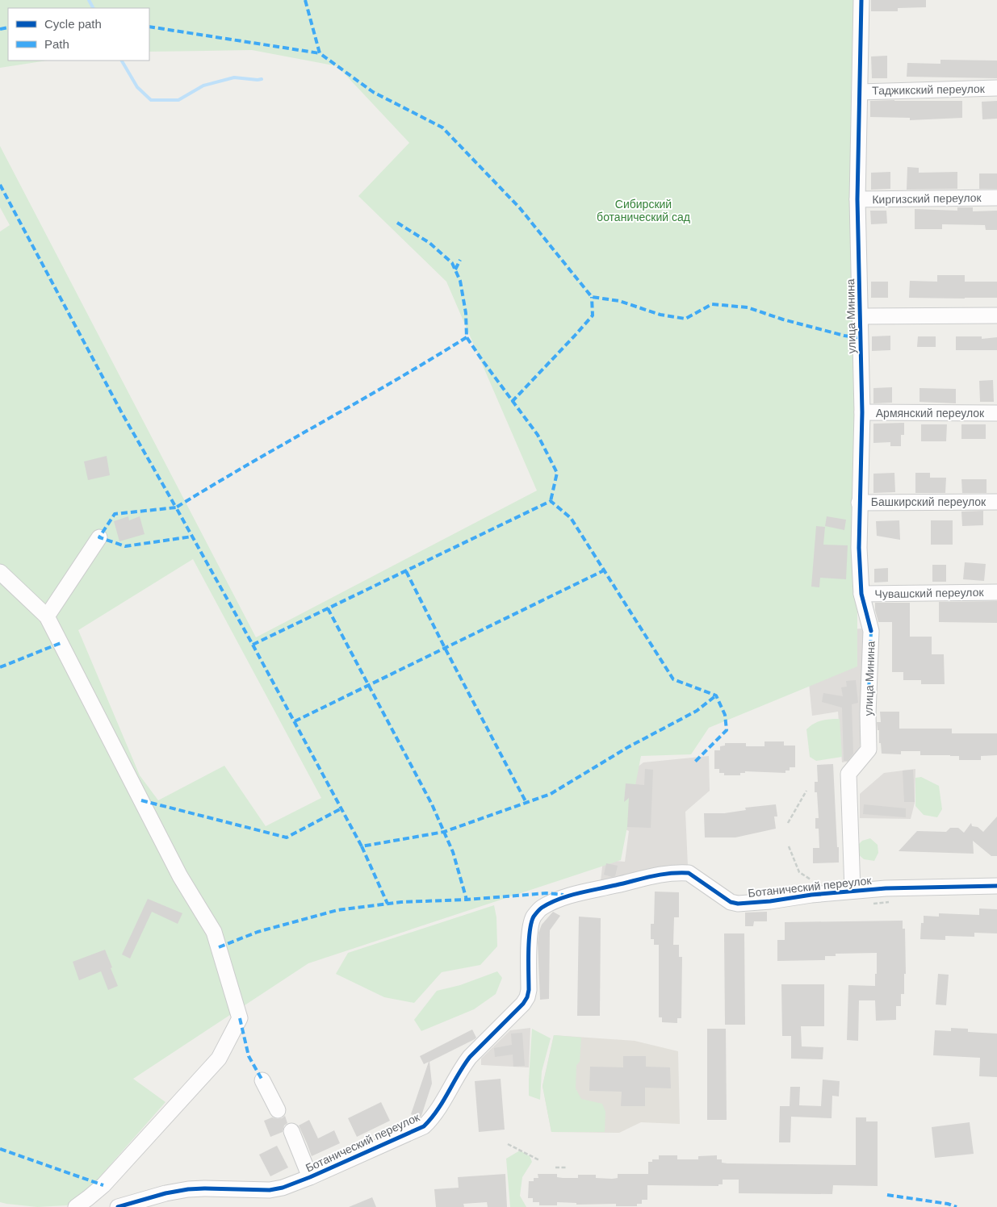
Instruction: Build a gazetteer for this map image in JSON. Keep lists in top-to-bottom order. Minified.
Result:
{"streets":{"street":["Таджикский переулок","Киргизский переулок","улица Минина","Армянский переулок","Башкирский переулок","Чувашский переулок","Ботанический переулок"]},"crossings":[["Таджикский переулок","улица Минина"],["Киргизский переулок","улица Минина"],["улица Минина","Армянский переулок"],["улица Минина","Башкирский переулок"],["улица Минина","Чувашский переулок"],["улица Минина","Ботанический переулок"]],"parks":["Сибирский ботанический сад"],"legend":["Cycle path","Path"]}
